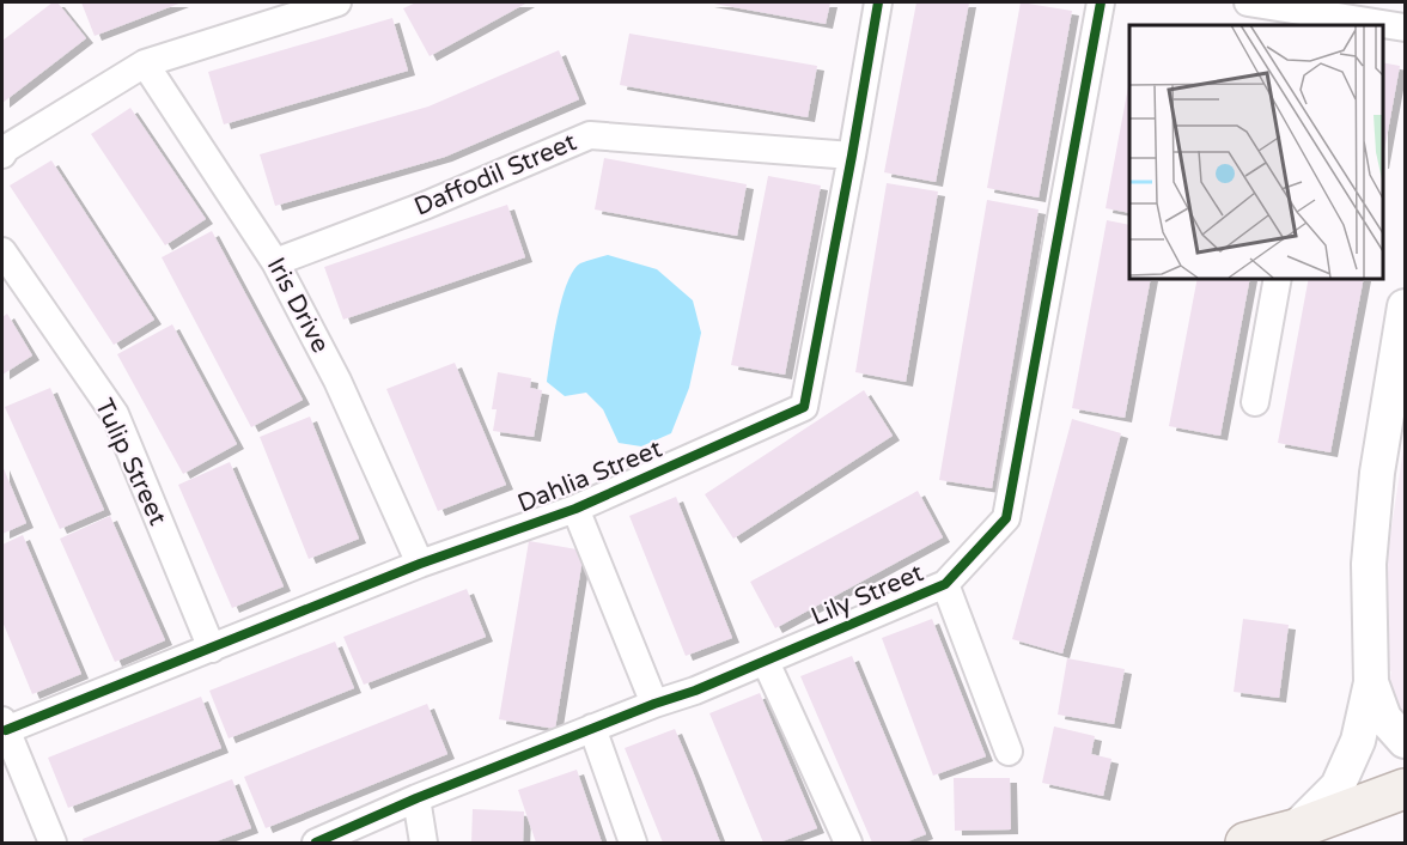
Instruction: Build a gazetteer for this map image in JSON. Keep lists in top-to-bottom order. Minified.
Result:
{"streets":{"street":["Daffodil Street","Iris Drive","Tulip Street","Dahlia Street","Lily Street"]},"crossings":[["Daffodil Street","Iris Drive"],["Daffodil Street","Dahlia Street"],["Iris Drive","Dahlia Street"],["Tulip Street","Dahlia Street"]]}
